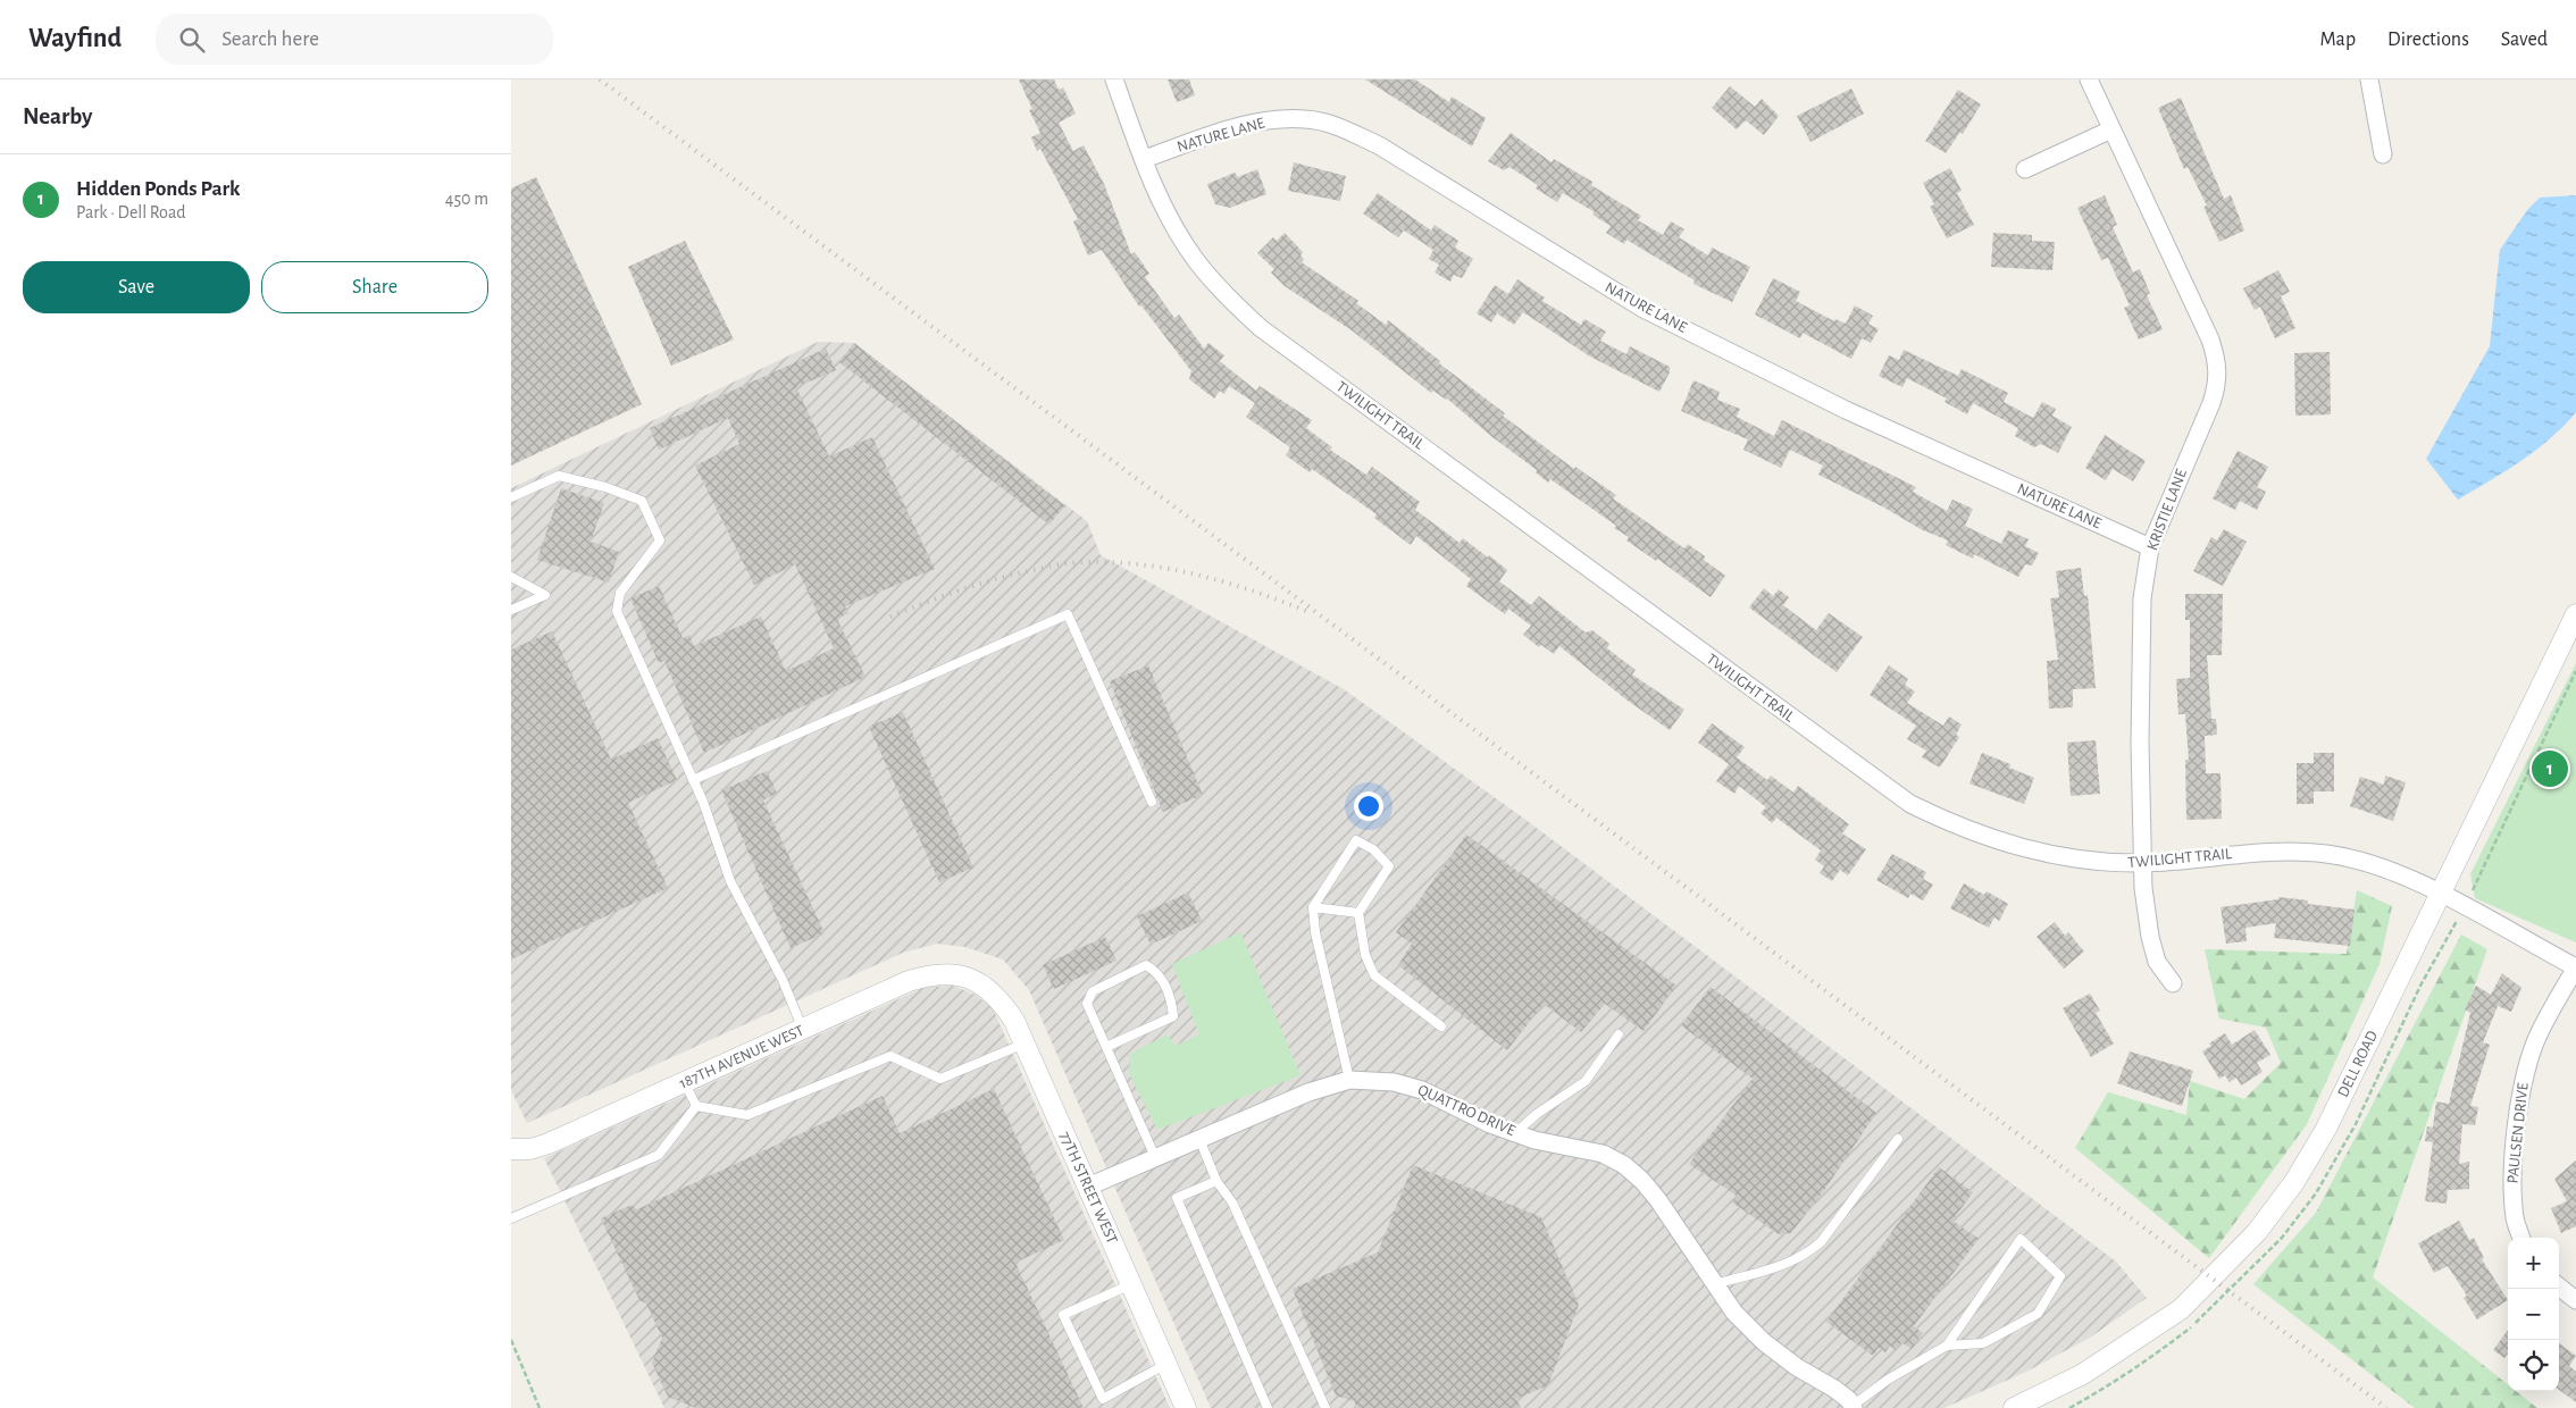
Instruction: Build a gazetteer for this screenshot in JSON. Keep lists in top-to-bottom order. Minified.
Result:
{"streets":{"street":["NATURE LANE","TWILIGHT TRAIL","KRISTIE LANE","187TH AVENUE WEST","DELL ROAD","QUATTRO DRIVE","PAULSEN DRIVE","77TH STREET WEST"]},"crossings":[["NATURE LANE","TWILIGHT TRAIL"],["NATURE LANE","KRISTIE LANE"],["TWILIGHT TRAIL","KRISTIE LANE"],["TWILIGHT TRAIL","DELL ROAD"],["TWILIGHT TRAIL","PAULSEN DRIVE"],["187TH AVENUE WEST","77TH STREET WEST"],["QUATTRO DRIVE","77TH STREET WEST"]],"page":{"header":"Wayfind","search":"Search here","nav":["Map","Directions","Saved"],"heading":"Nearby","list":[{"mark":"1","name":"Hidden Ponds Park","note":"Park · Dell Road","value":"450 m"}],"buttons":["Save","Share"],"pins":"1","map_buttons":["+","−"]}}
